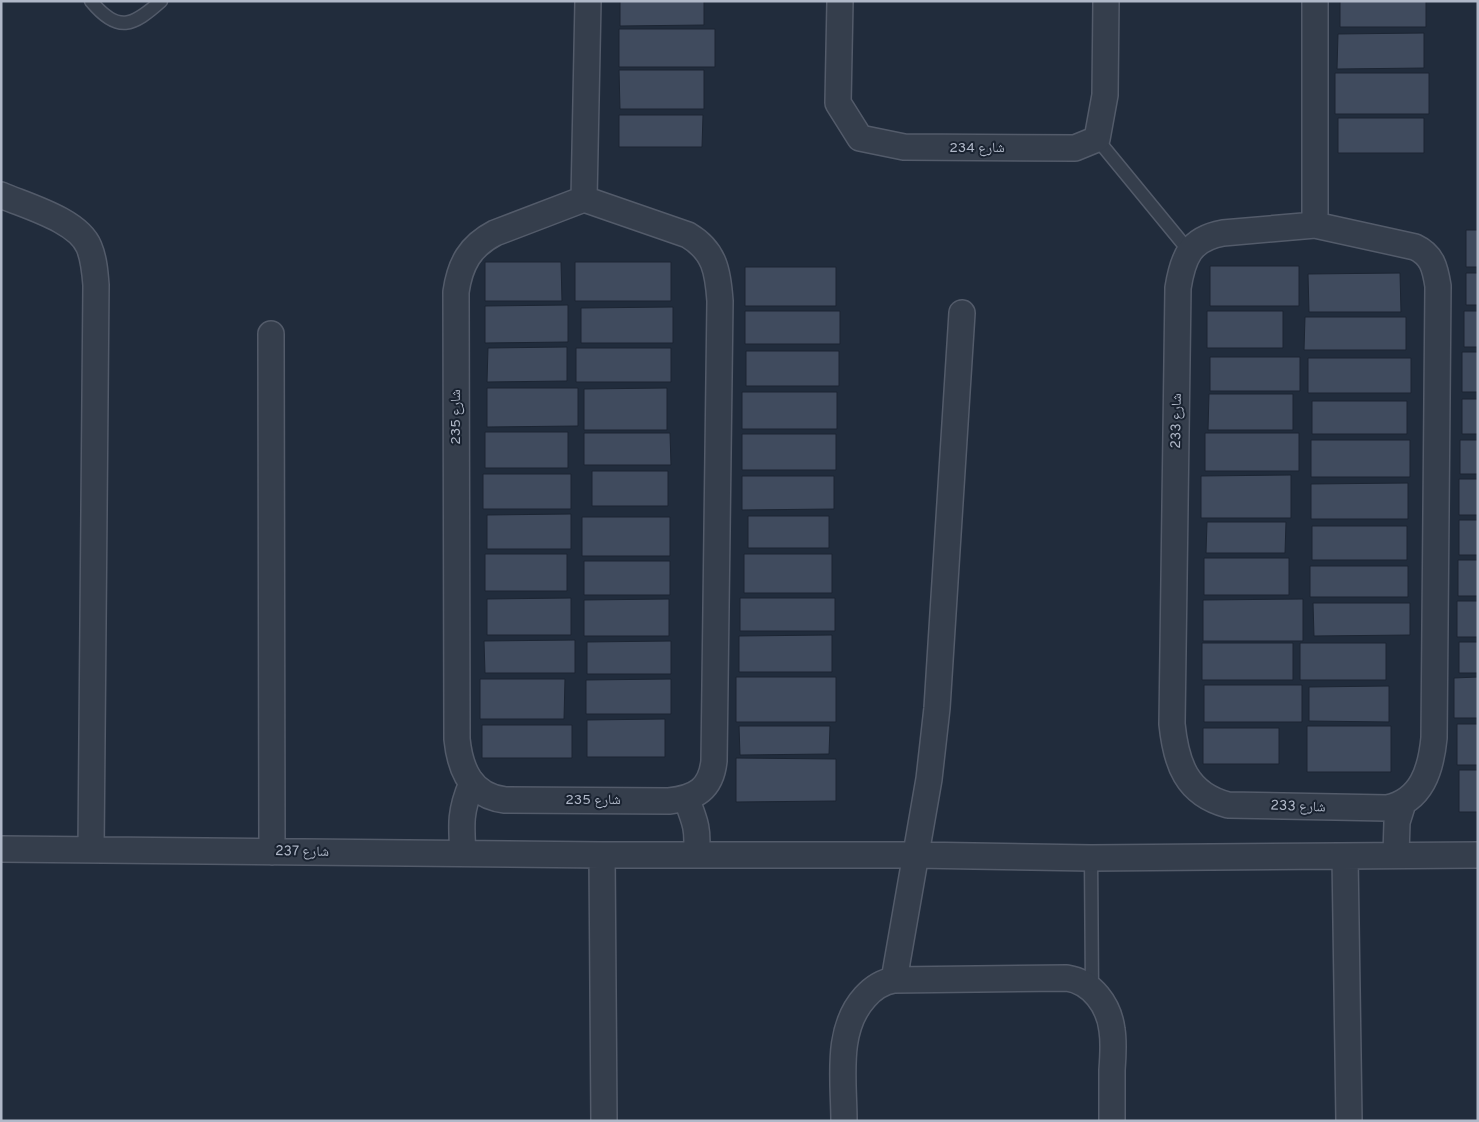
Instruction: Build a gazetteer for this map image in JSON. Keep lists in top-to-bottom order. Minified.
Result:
{"streets":{"street":["شارع 234","شارع 235","شارع 233","شارع 237"]}}
